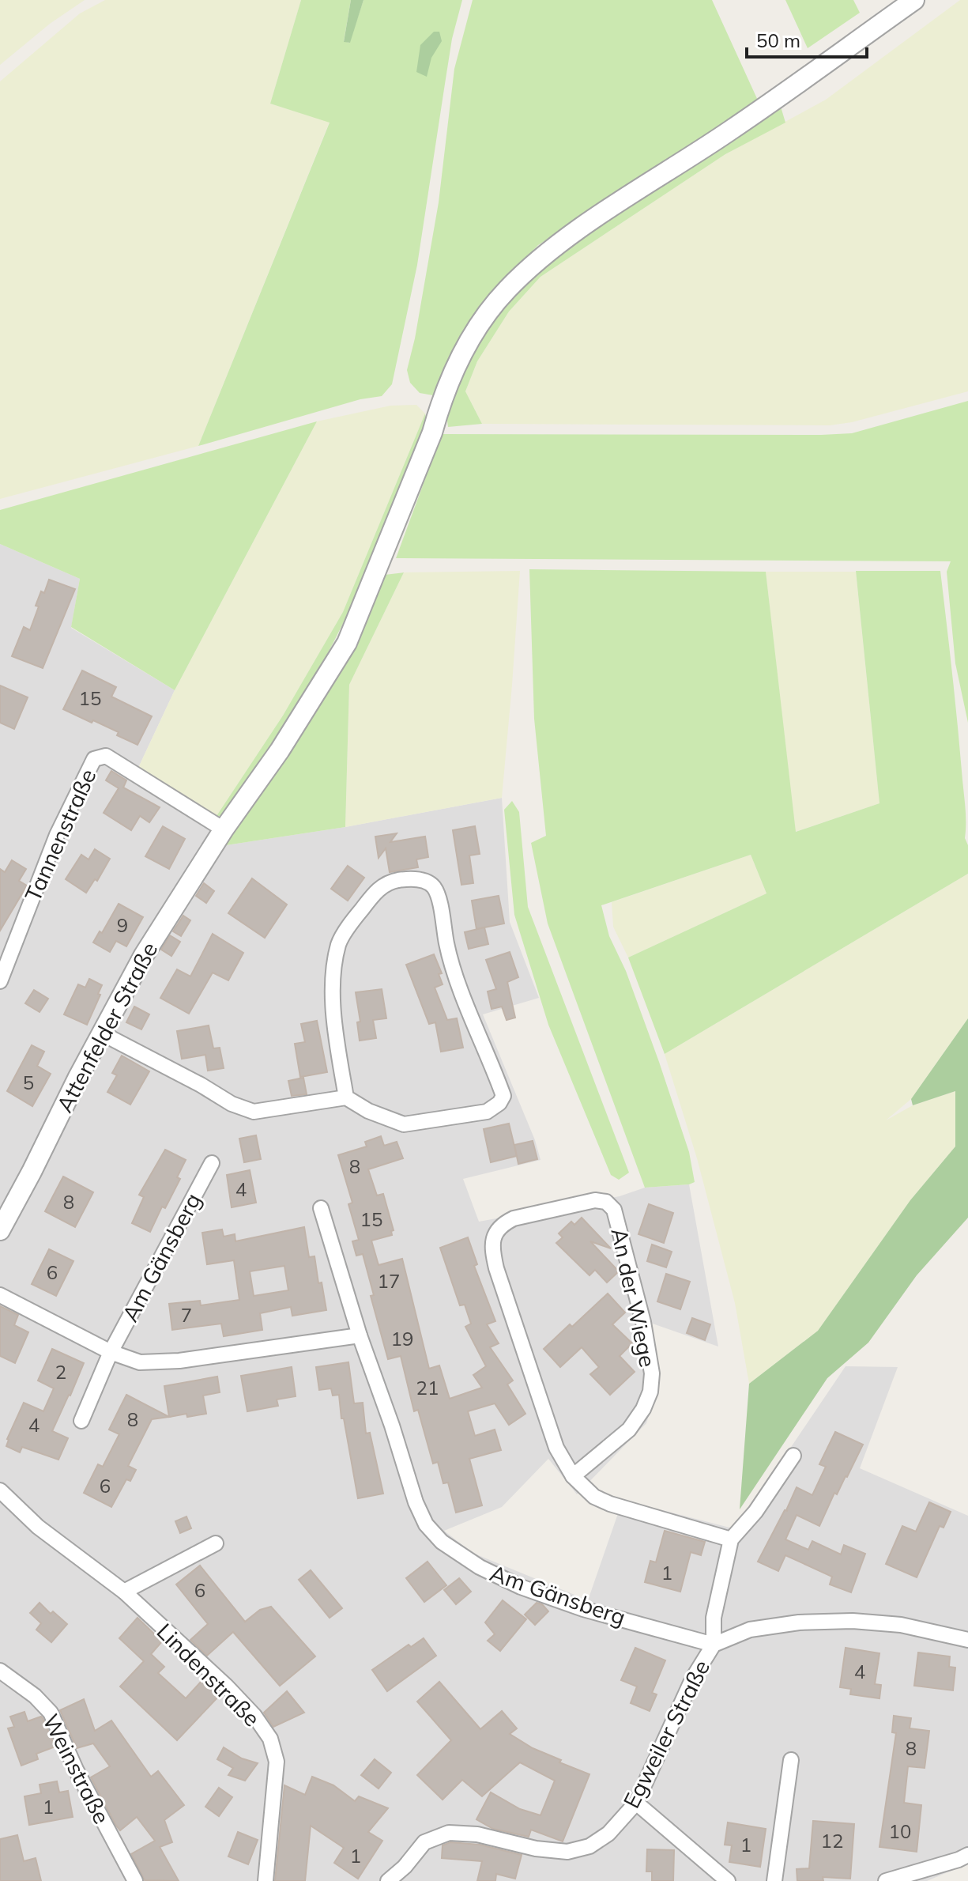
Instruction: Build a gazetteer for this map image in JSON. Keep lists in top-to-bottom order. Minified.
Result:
{"streets":{"street":["Tannenstraße","Attenfelder Straße","Am Gänsberg","An der Wiege","Lindenstraße","Egweiler Straße","Weinstraße"]},"crossings":[["Tannenstraße","Attenfelder Straße"],["Am Gänsberg","Egweiler Straße"]],"house_numbers":["15","9","5","8","4","8","15","6","17","7","19","2","21","8","4","6","1","6","4","8","1","10","12","1","1"],"scale_bar":"50 m"}
